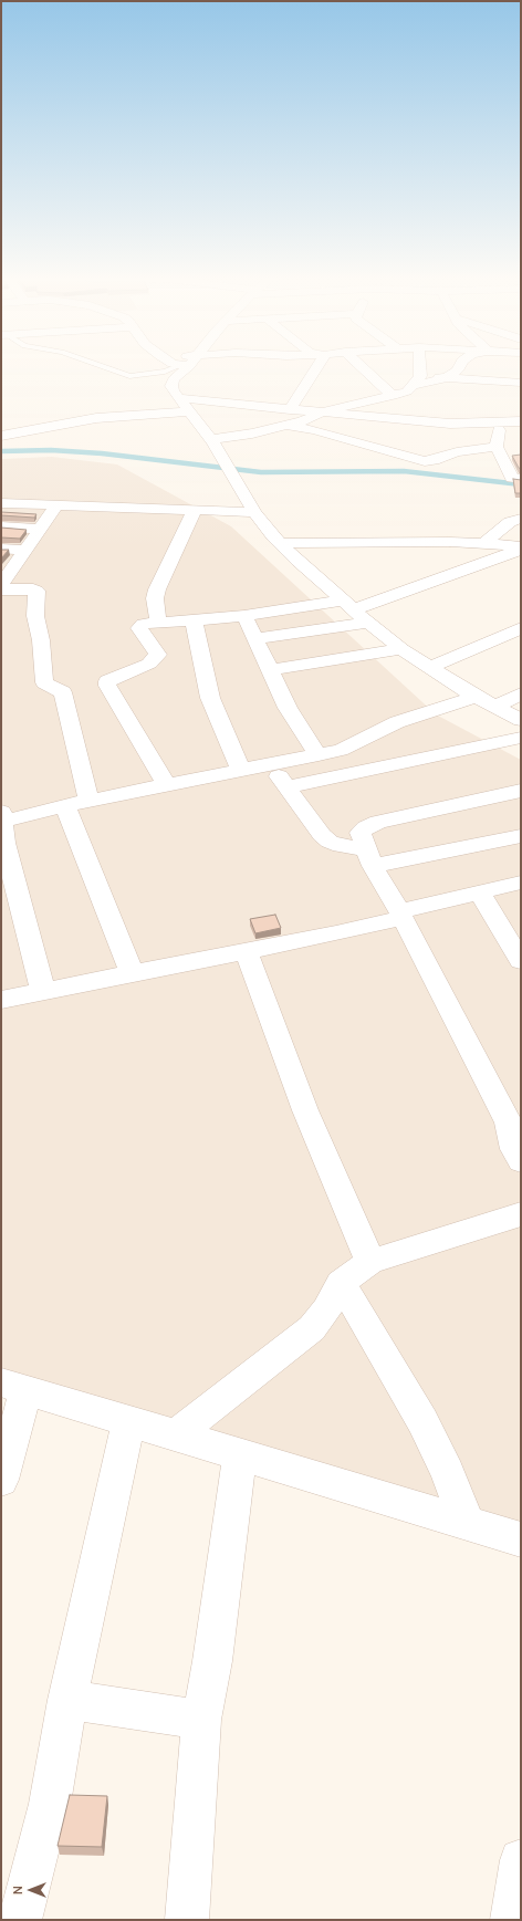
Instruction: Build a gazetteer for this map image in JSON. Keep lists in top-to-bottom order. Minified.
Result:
{"north":"left"}
